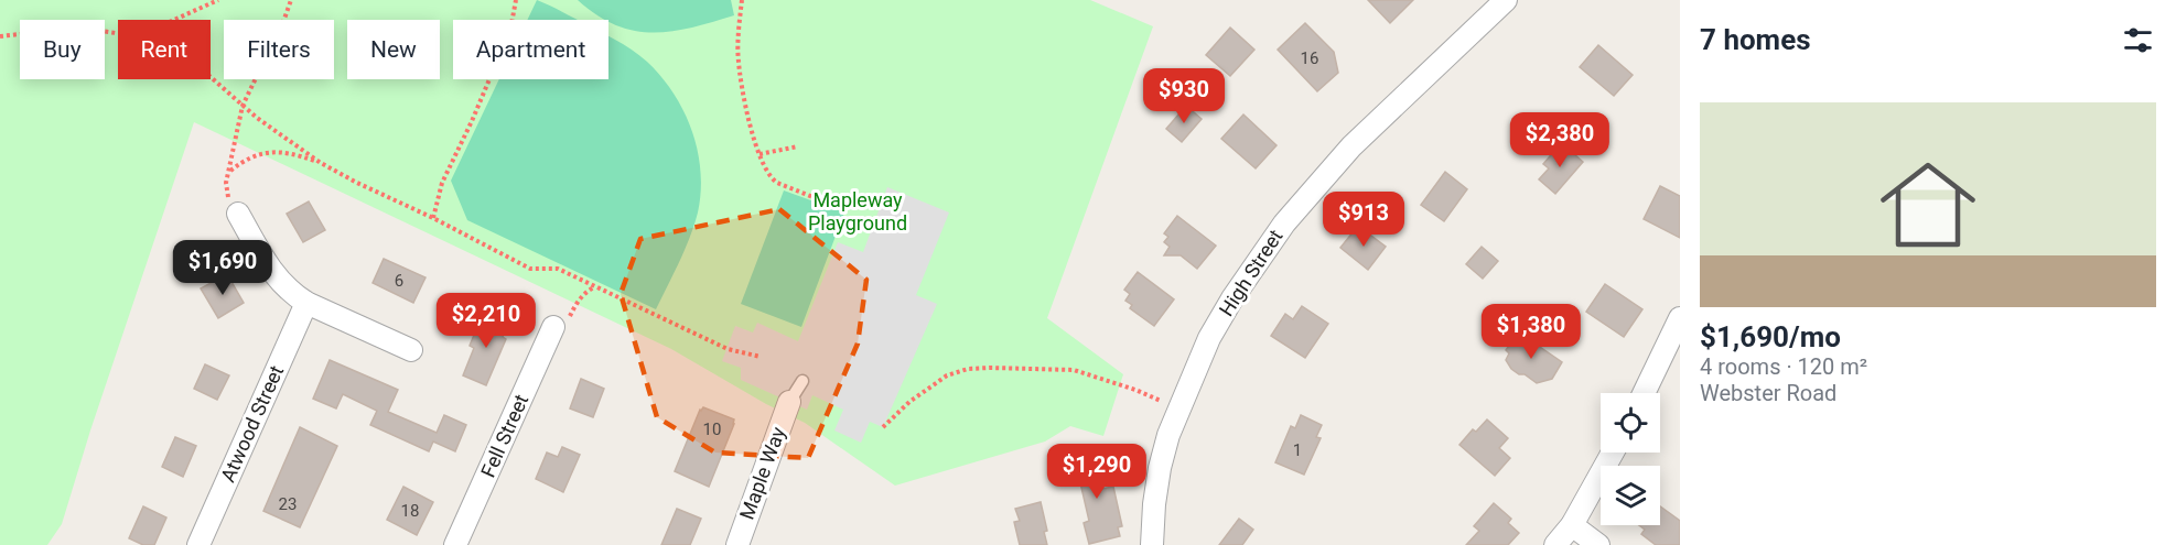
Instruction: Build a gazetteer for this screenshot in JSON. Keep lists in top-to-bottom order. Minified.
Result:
{"streets":{"street":["High Street","Atwood Street","Fell Street","Maple Way"]},"parks":["Mapleway Playground"],"house_numbers":["16","6","10","1","23","18"],"page":{"heading":"7 homes","chip":["Buy","Rent","Filters","New","Apartment"],"price":["$930","$2,380","$913","$1,690","$2,210","$1,380","$1,290"],"list":[{"name":"$1,690/mo","note":"4 rooms · 120 m² · Webster Road"}]}}
